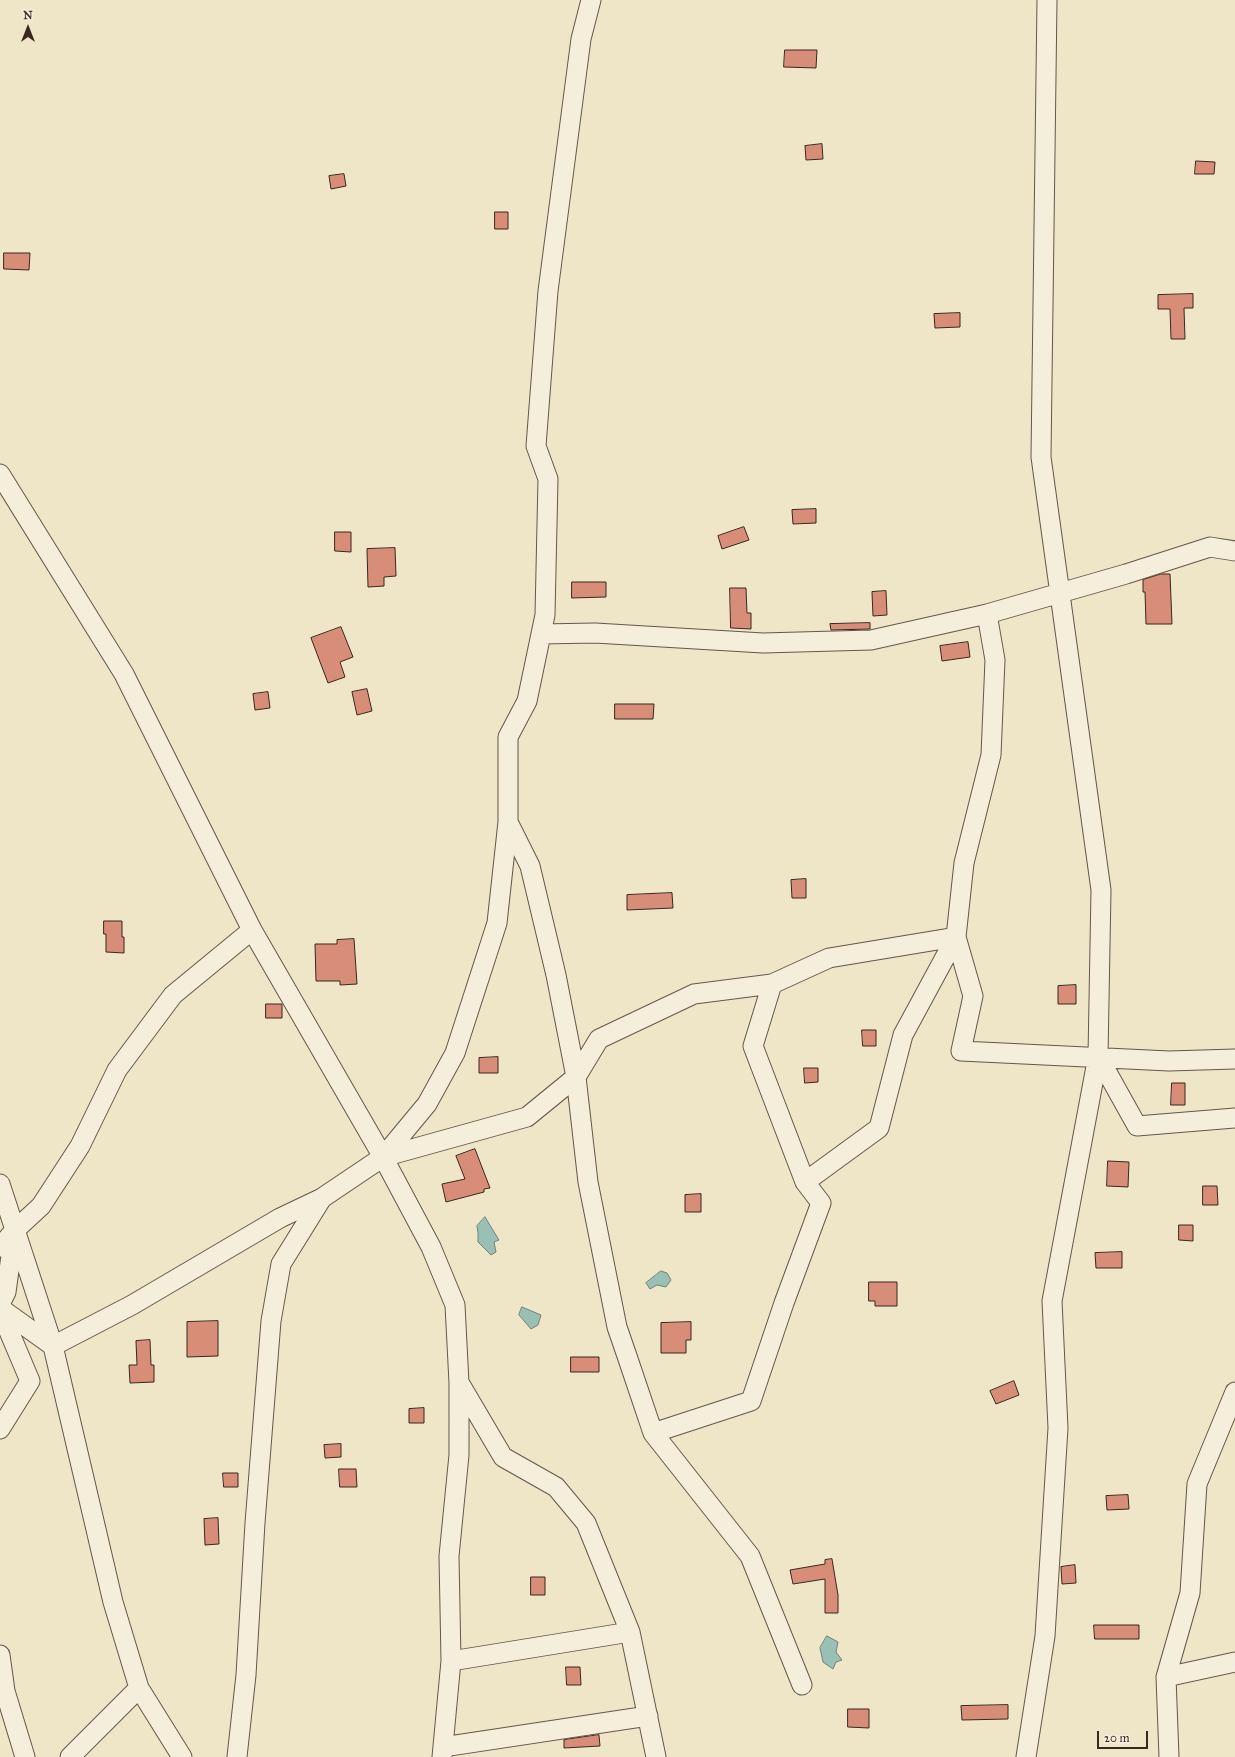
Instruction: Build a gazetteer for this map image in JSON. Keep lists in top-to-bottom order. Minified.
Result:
{"scale_bar":"20 m","north":"top"}
